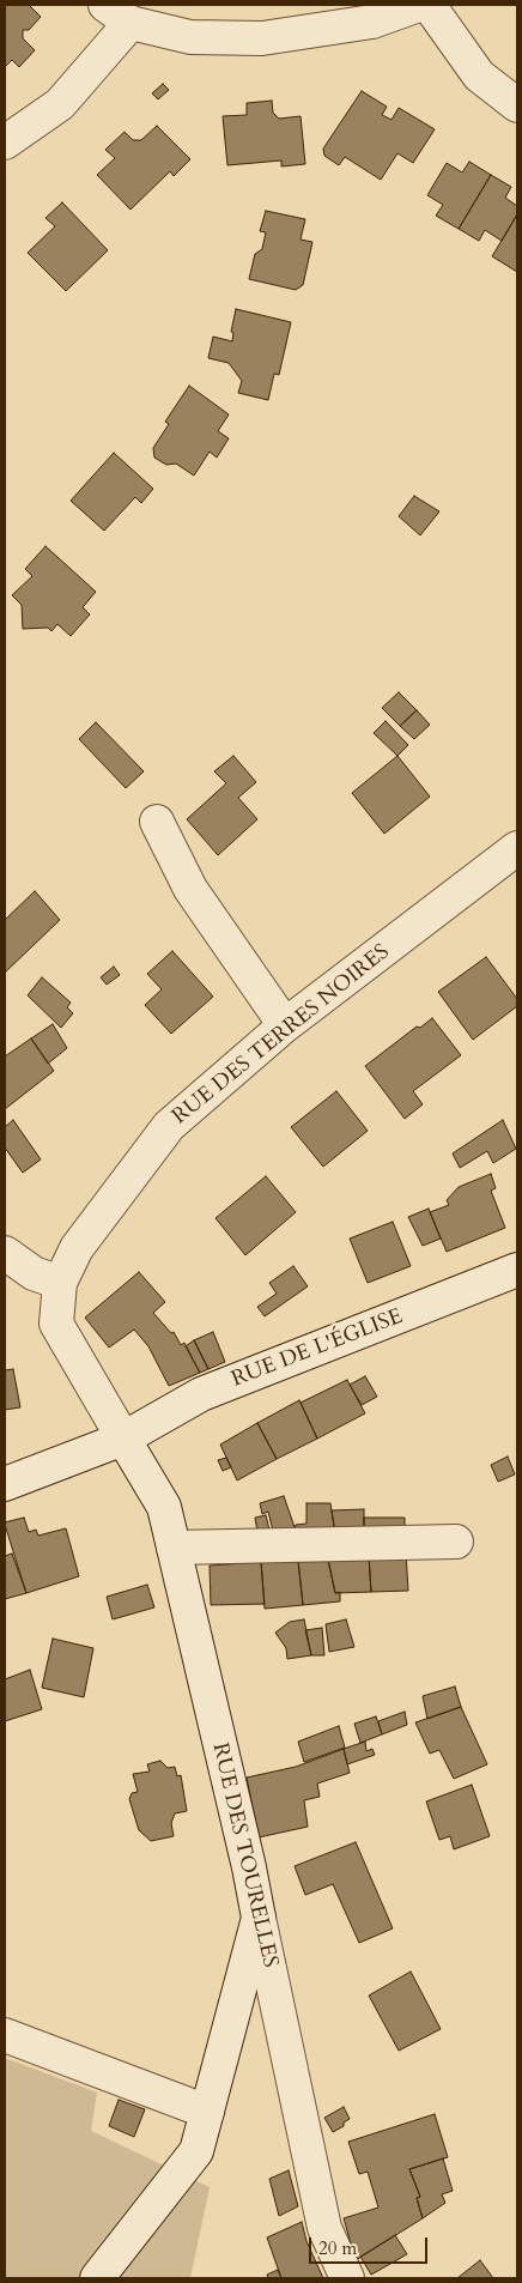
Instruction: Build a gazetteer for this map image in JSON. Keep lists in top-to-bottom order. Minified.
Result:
{"streets":{"street":["RUE DES TERRES NOIRES","RUE DE L'ÉGLISE","RUE DES TOURELLES"]},"crossings":[["RUE DES TERRES NOIRES","RUE DES TOURELLES"],["RUE DE L'ÉGLISE","RUE DES TOURELLES"]],"scale_bar":"20 m"}
